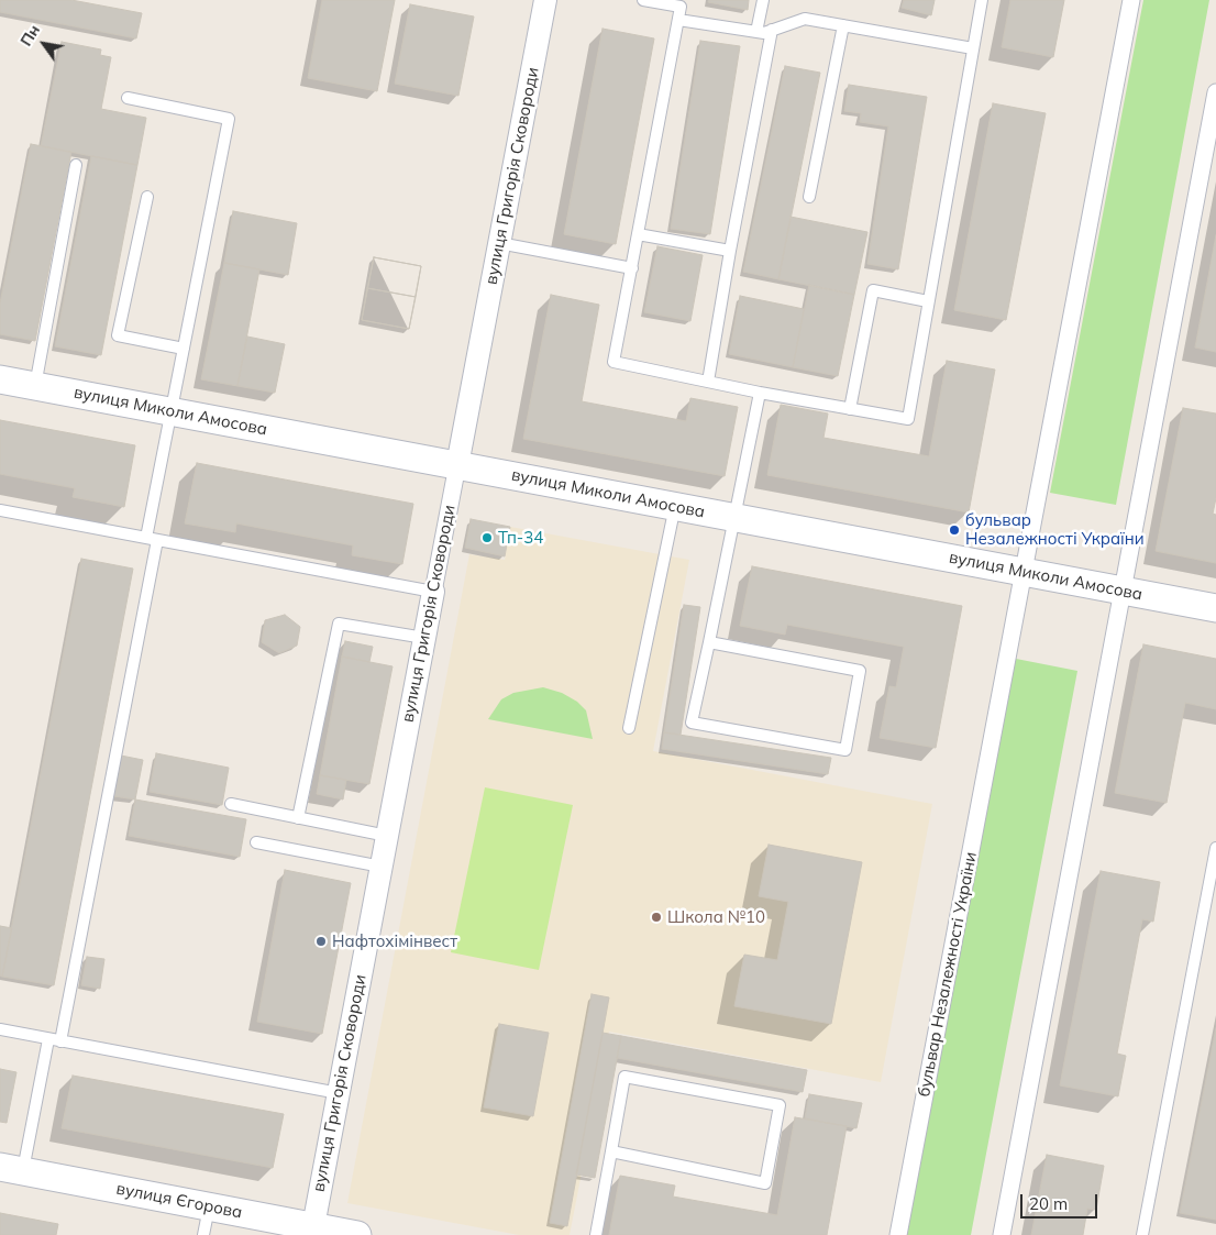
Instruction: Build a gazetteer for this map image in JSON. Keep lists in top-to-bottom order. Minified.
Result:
{"streets":{"street":["вулиця Григорія Сковороди","вулиця Миколи Амосова","бульвар Незалежності України","вулиця Єгорова"]},"crossings":[["вулиця Григорія Сковороди","вулиця Миколи Амосова"],["вулиця Григорія Сковороди","вулиця Єгорова"],["вулиця Миколи Амосова","бульвар Незалежності України"]],"places":["бульвар Незалежності України","Тп-34","Школа №10","Нафтохімінвест"],"scale_bar":"20 m","north":"top left"}
